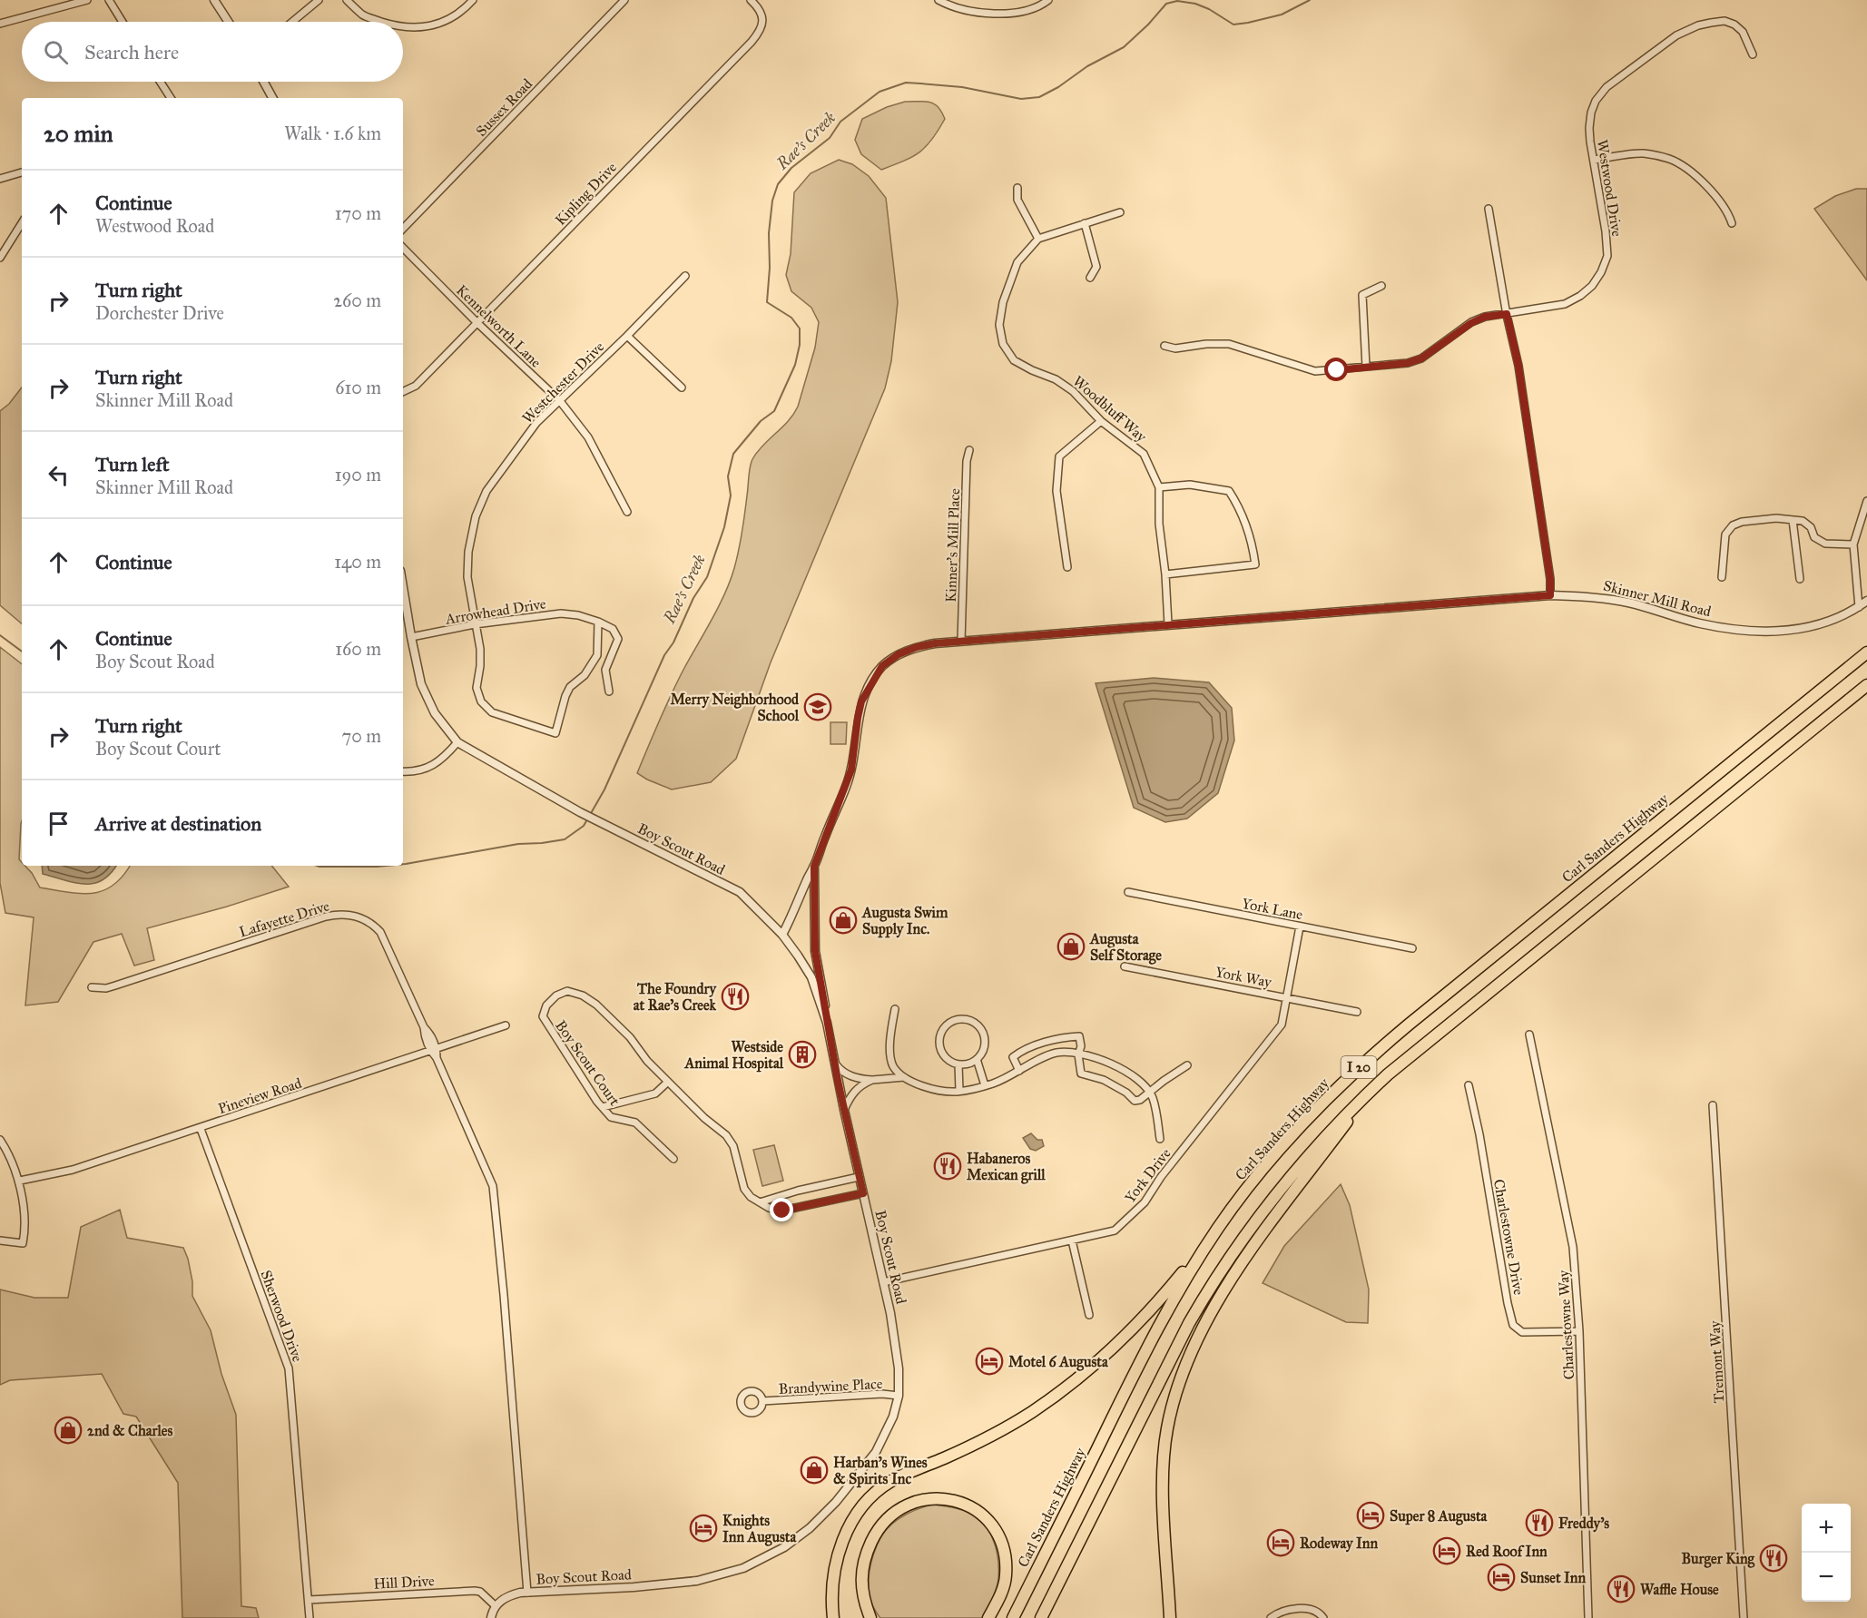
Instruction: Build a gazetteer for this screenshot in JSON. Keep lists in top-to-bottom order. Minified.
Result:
{"streets":{"highway":["Carl Sanders Highway","I 20"],"street":["Sussex Road","Westwood Drive","Kipling Drive","Kennelworth Lane","Westchester Drive","Woodbluff Way","Kinner's Mill Place","Skinner Mill Road","Arrowhead Drive","Boy Scout Road","York Lane","Lafayette Drive","York Way","Boy Scout Court","Pineview Road","York Drive","Charlestowne Drive","Sherwood Drive","Charlestowne Way","Tremont Way","Brandywine Place","Hill Drive"]},"crossings":[["Kipling Drive","Kennelworth Lane"],["Kennelworth Lane","Westchester Drive"],["Westchester Drive","Arrowhead Drive"],["Woodbluff Way","Skinner Mill Road"],["Kinner's Mill Place","Skinner Mill Road"],["Skinner Mill Road","Boy Scout Road"],["Arrowhead Drive","Boy Scout Road"],["Boy Scout Road","York Drive"],["Boy Scout Road","Brandywine Place"],["Boy Scout Road","Hill Drive"],["York Lane","York Drive"],["Lafayette Drive","Pineview Road"],["York Way","York Drive"],["Pineview Road","Sherwood Drive"],["Charlestowne Drive","Charlestowne Way"],["Sherwood Drive","Hill Drive"]],"water":["Rae's Creek"],"places":{"school or university":["Merry Neighborhood School"],"shop":["Augusta Swim Supply Inc.","Augusta Self Storage","2nd & Charles","Harban's Wines & Spirits Inc"],"restaurant":["The Foundry at Rae's Creek","Habaneros Mexican grill","Freddy's","Burger King","Waffle House"],"building":["Westside Animal Hospital"],"hotel":["Motel 6 Augusta","Super 8 Augusta","Knights Inn Augusta","Rodeway Inn","Red Roof Inn","Sunset Inn"]},"page":{"search":"Search here","heading":["20 min","Walk · 1.6 km"],"list":[["Continue","Westwood Road","170 m"],["Turn right","Dorchester Drive","260 m"],["Turn right","Skinner Mill Road","610 m"],["Turn left","Skinner Mill Road","190 m"],["Continue","140 m"],["Continue","Boy Scout Road","160 m"],["Turn right","Boy Scout Court","70 m"],"Arrive at destination"],"map_buttons":["+","−"]}}
